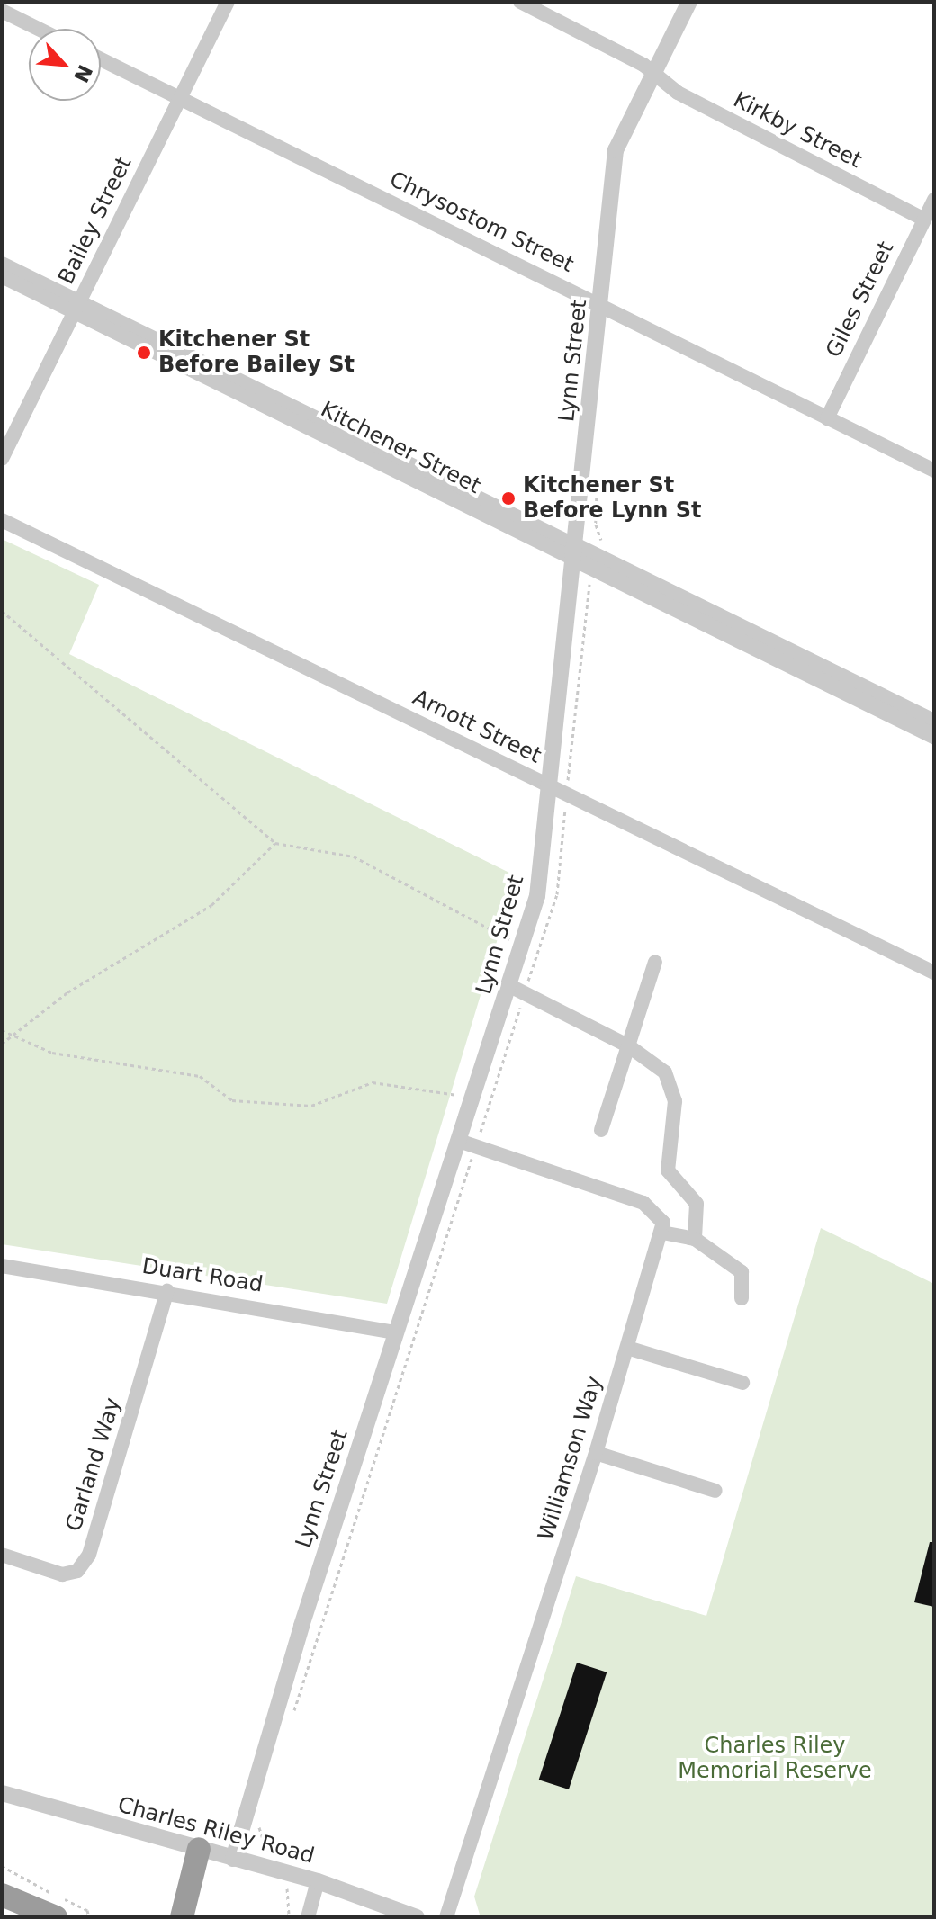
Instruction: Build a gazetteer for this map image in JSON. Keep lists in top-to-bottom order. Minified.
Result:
{"streets":{"street":["Kirkby Street","Bailey Street","Chrysostom Street","Giles Street","Lynn Street","Kitchener Street","Arnott Street","Duart Road","Williamson Way","Garland Way","Charles Riley Road"]},"crossings":[["Kirkby Street","Giles Street"],["Kirkby Street","Lynn Street"],["Bailey Street","Chrysostom Street"],["Bailey Street","Kitchener Street"],["Chrysostom Street","Giles Street"],["Chrysostom Street","Lynn Street"],["Lynn Street","Kitchener Street"],["Lynn Street","Arnott Street"],["Lynn Street","Duart Road"],["Lynn Street","Charles Riley Road"],["Duart Road","Garland Way"]],"parks":["Charles Riley Memorial Reserve"],"places":["Kitchener St Before Bailey St","Kitchener St Before Lynn St"],"north":"bottom right"}
